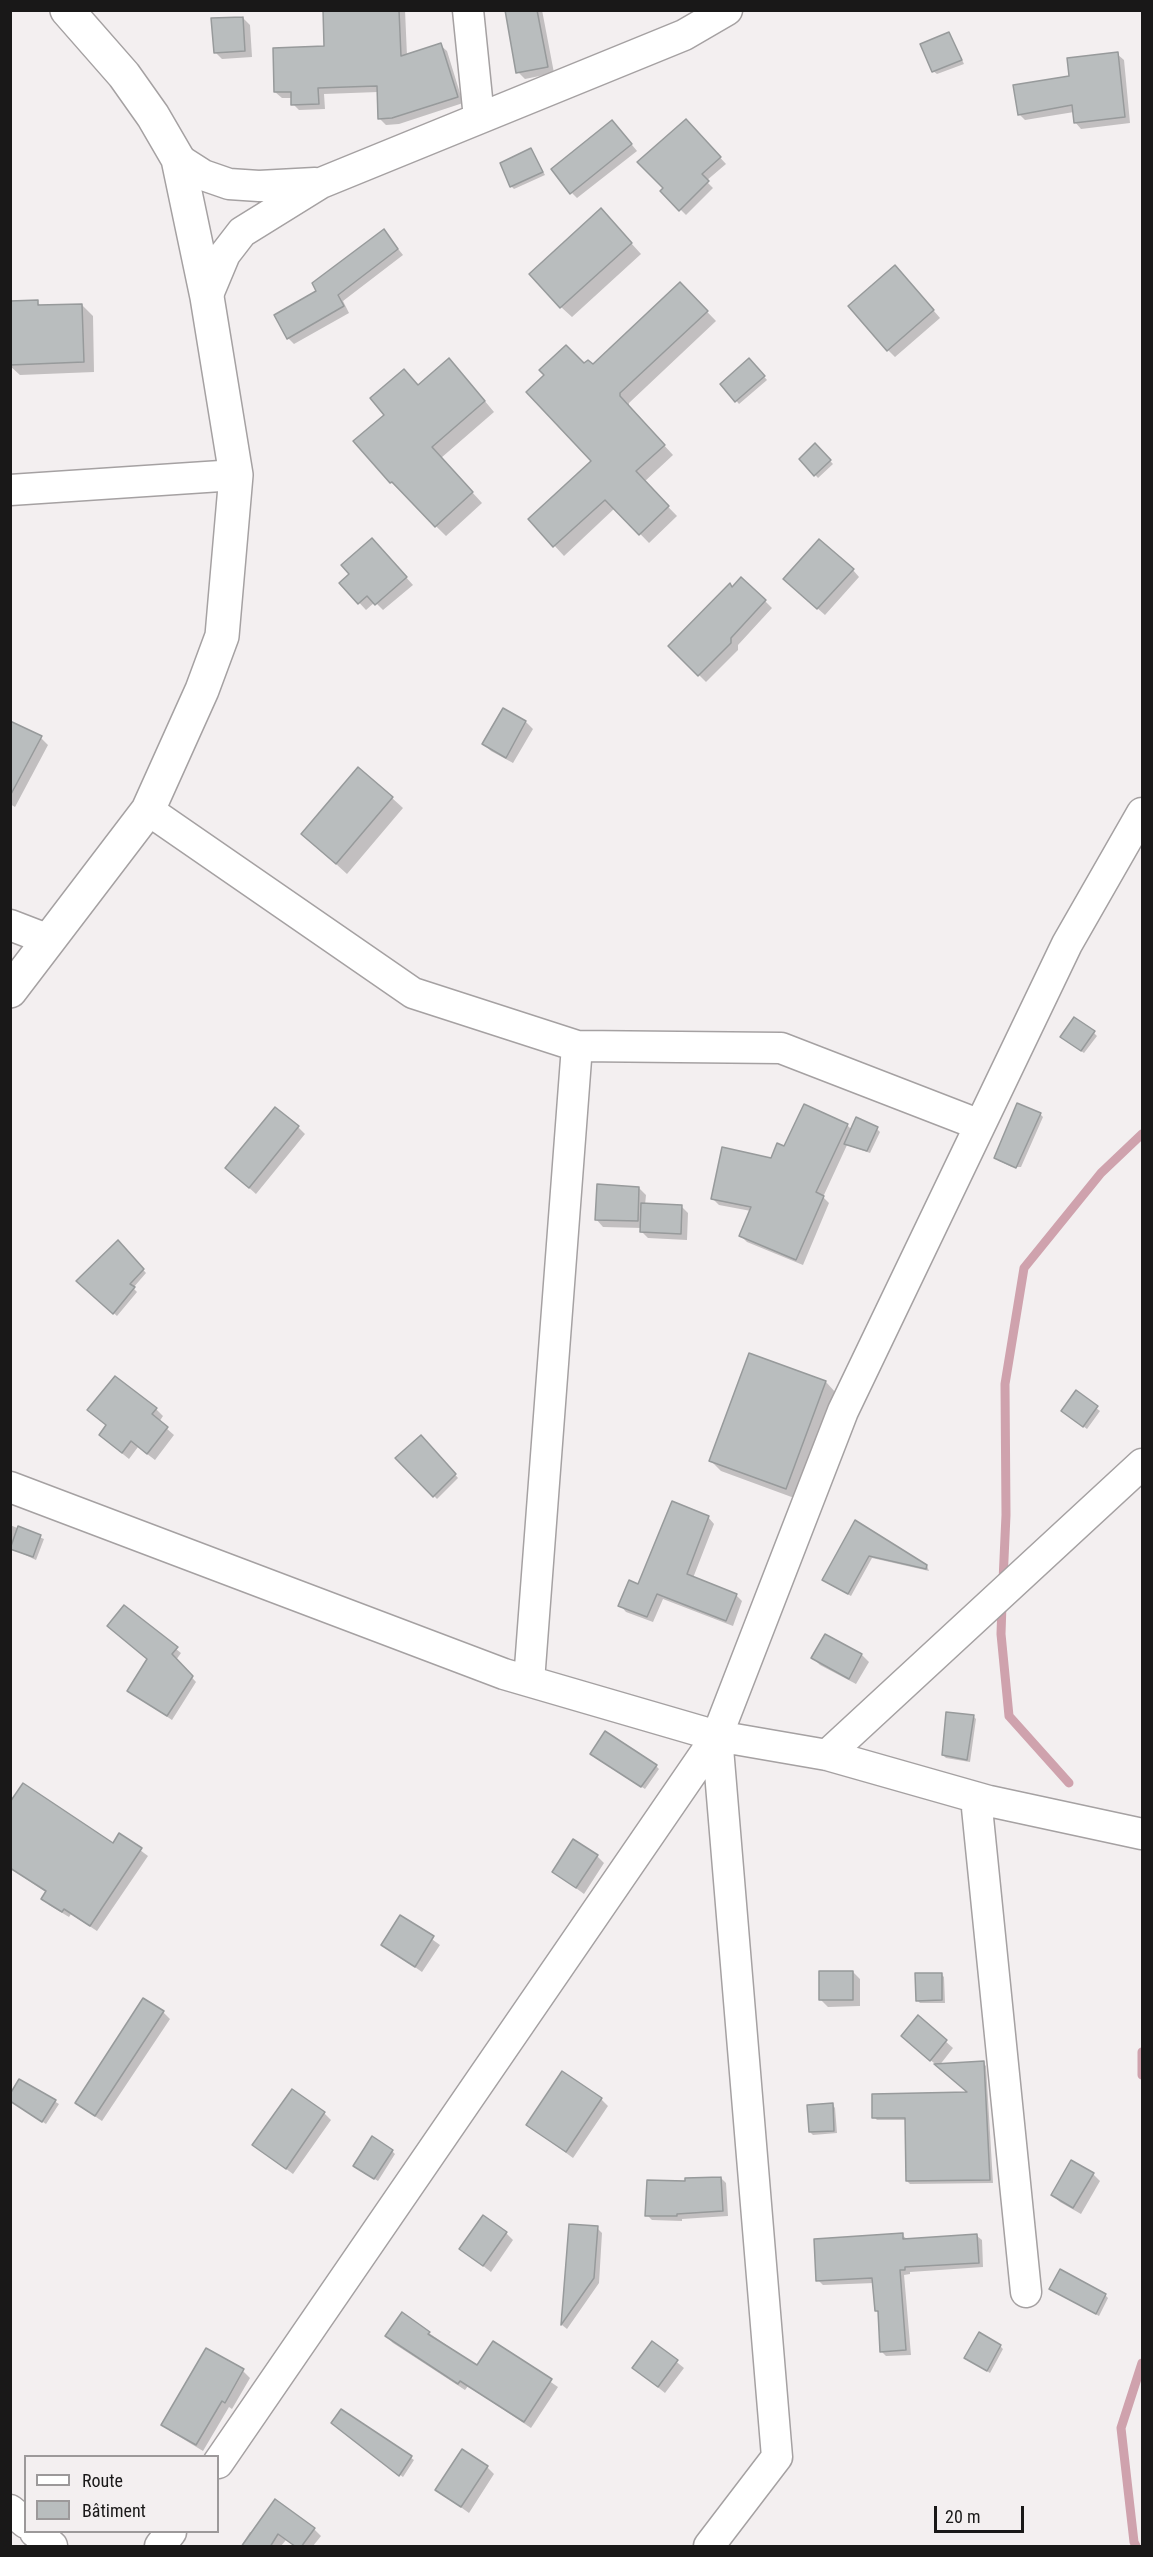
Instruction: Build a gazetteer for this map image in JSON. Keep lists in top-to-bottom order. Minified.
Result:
{"legend":["Route","Bâtiment"],"scale_bar":"20 m"}
